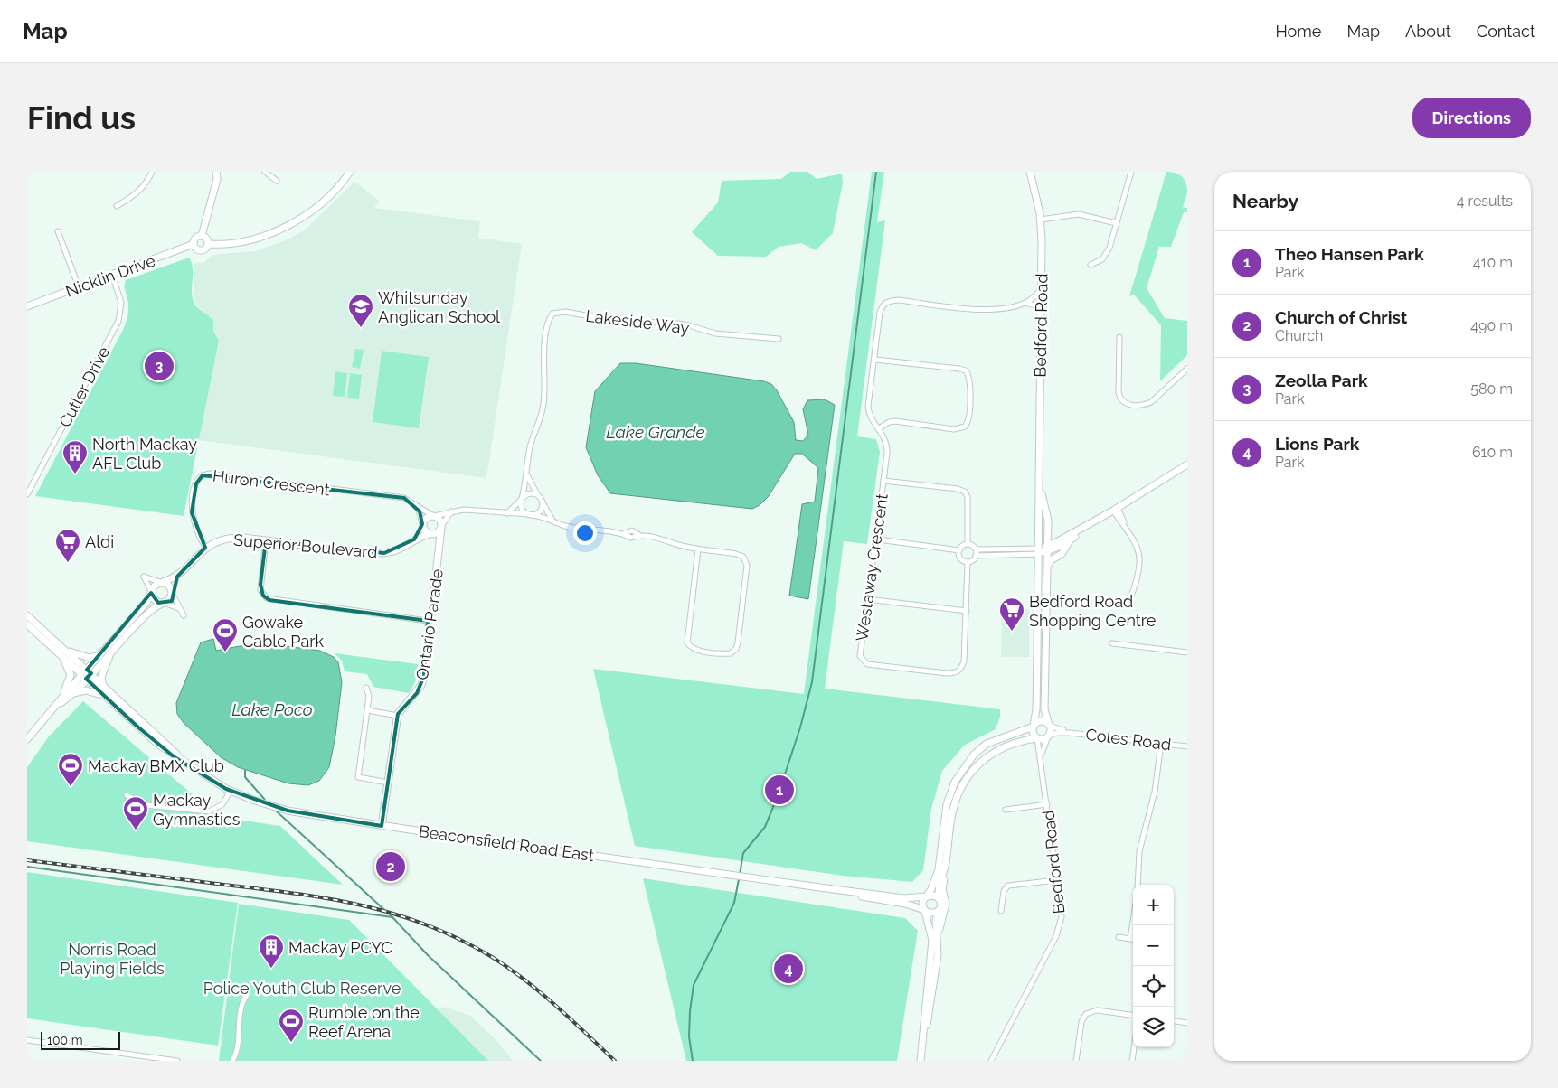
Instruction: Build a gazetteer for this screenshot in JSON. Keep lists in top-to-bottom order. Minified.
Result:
{"streets":{"street":["Nicklin Drive","Lakeside Way","Bedford Road","Cutler Drive","Huron Crescent","Superior Boulevard","Westaway Crescent","Ontario Parade","Coles Road","Beaconsfield Road East"]},"crossings":[["Nicklin Drive","Cutler Drive"],["Bedford Road","Coles Road"],["Huron Crescent","Superior Boulevard"],["Huron Crescent","Ontario Parade"],["Superior Boulevard","Ontario Parade"],["Ontario Parade","Beaconsfield Road East"]],"water":["Lake Grande","Lake Poco"],"parks":["Norris Road Playing Fields","Police Youth Club Reserve"],"places":{"school or university":["Whitsunday Anglican School"],"building":["North Mackay AFL Club","Mackay PCYC"],"supermarket":["Aldi","Bedford Road Shopping Centre"],"sports":["Gowake Cable Park","Mackay BMX Club","Mackay Gymnastics","Rumble on the Reef Arena"]},"scale_bar":"100 m","page":{"header":"Map","nav":["Home","Map","About","Contact"],"buttons":"Directions","title":"Find us","heading":["Nearby","4 results"],"list":[{"mark":"1","name":"Theo Hansen Park","note":"Park","value":"410 m"},{"mark":"2","name":"Church of Christ","note":"Church","value":"490 m"},{"mark":"3","name":"Zeolla Park","note":"Park","value":"580 m"},{"mark":"4","name":"Lions Park","note":"Park","value":"610 m"}],"pins":["3","1","2","4"],"map_buttons":["+","−"],"scale":"100 m"}}
